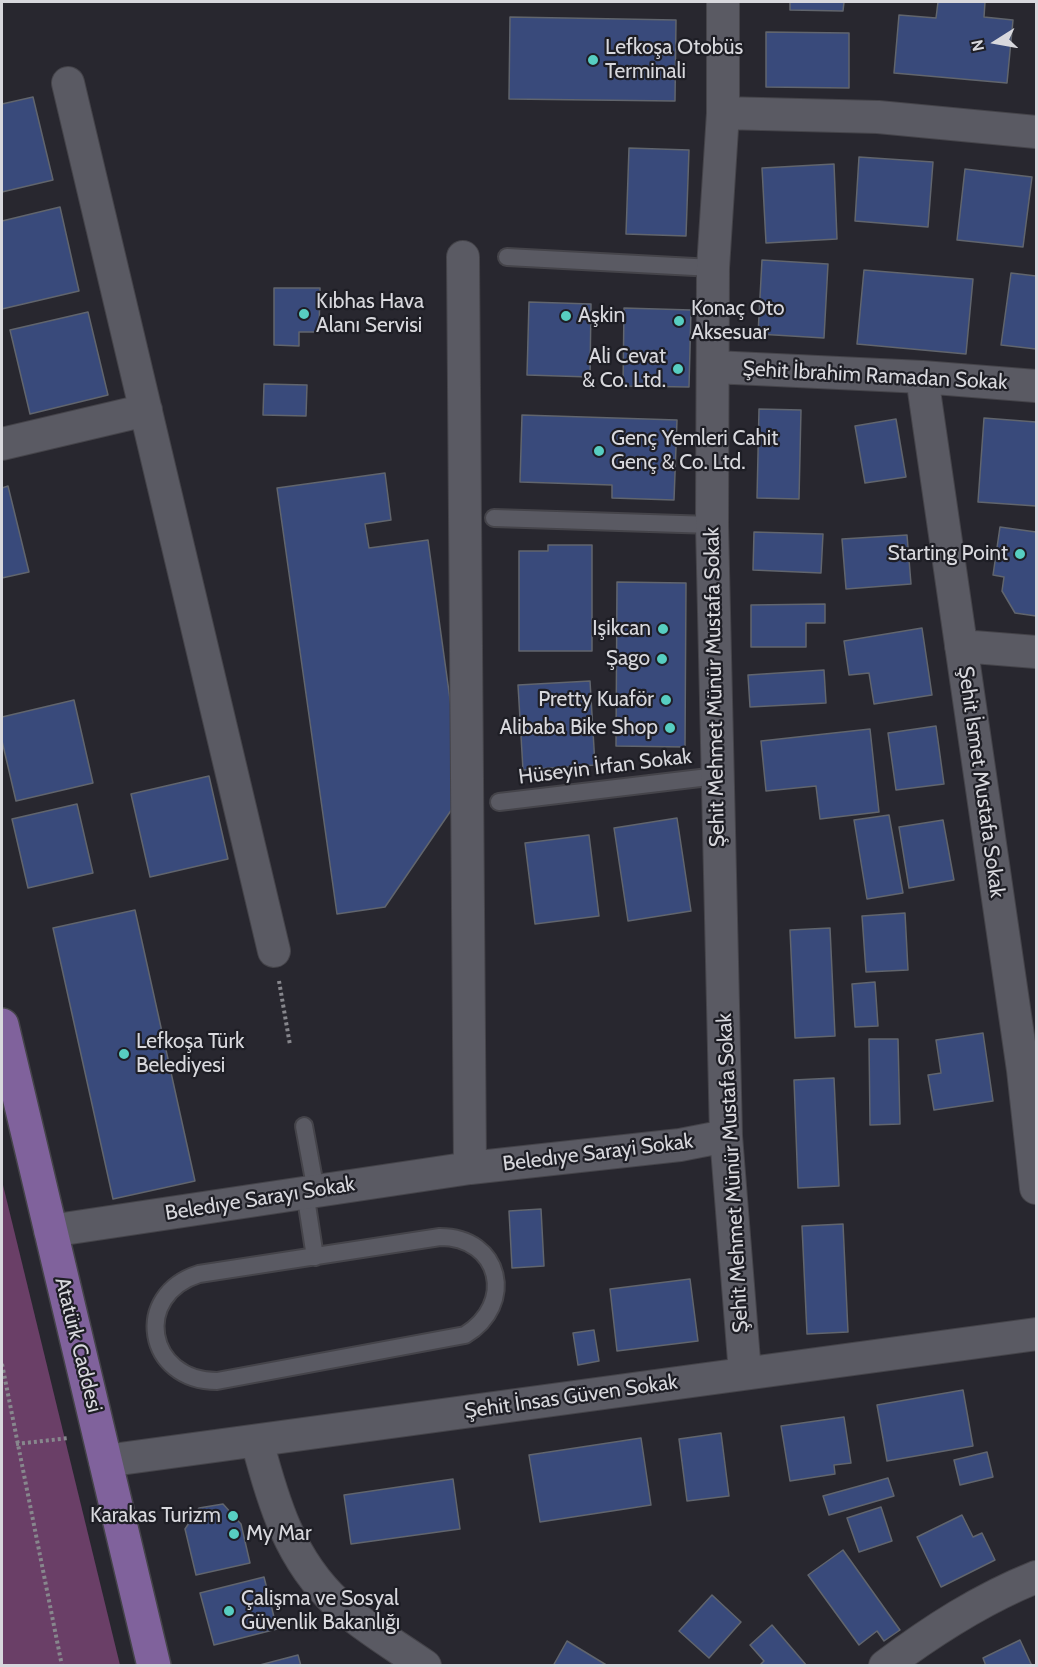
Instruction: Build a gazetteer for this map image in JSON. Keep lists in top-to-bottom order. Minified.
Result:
{"streets":{"main road":["Atatürk Caddesi"],"street":["Şehit İbrahim Ramadan Sokak","Şehit Mehmet Münür Mustafa Sokak","Şehit İsmet Mustafa Sokak","Beledıye Sarayi Sokak","Beledıye Sarayı Sokak","Şehit İnsas Güven Sokak"],"lane":["Hüseyin İrfan Sokak"]},"crossings":[["Şehit İbrahim Ramadan Sokak","Şehit Mehmet Münür Mustafa Sokak"],["Şehit İbrahim Ramadan Sokak","Şehit İsmet Mustafa Sokak"],["Şehit Mehmet Münür Mustafa Sokak","Hüseyin İrfan Sokak"],["Şehit Mehmet Münür Mustafa Sokak","Beledıye Sarayi Sokak"],["Şehit Mehmet Münür Mustafa Sokak","Şehit İnsas Güven Sokak"],["Beledıye Sarayi Sokak","Beledıye Sarayı Sokak"],["Beledıye Sarayı Sokak","Atatürk Caddesi"],["Atatürk Caddesi","Şehit İnsas Güven Sokak"]],"places":["Lefkoşa Otobüs Terminali","Kıbhas Hava Alanı Servisi","Aşkin","Konaç Oto Aksesuar","Ali Cevat & Co. Ltd.","Genç Yemleri Cahit Genç & Co. Ltd.","Starting Point","Işikcan","Şago","Pretty Kuaför","Alibaba Bike Shop","Lefkoşa Türk Belediyesi","Karakas Turizm","My Mar","Çalişma ve Sosyal Güvenlik Bakanlığı"],"north":"left"}
